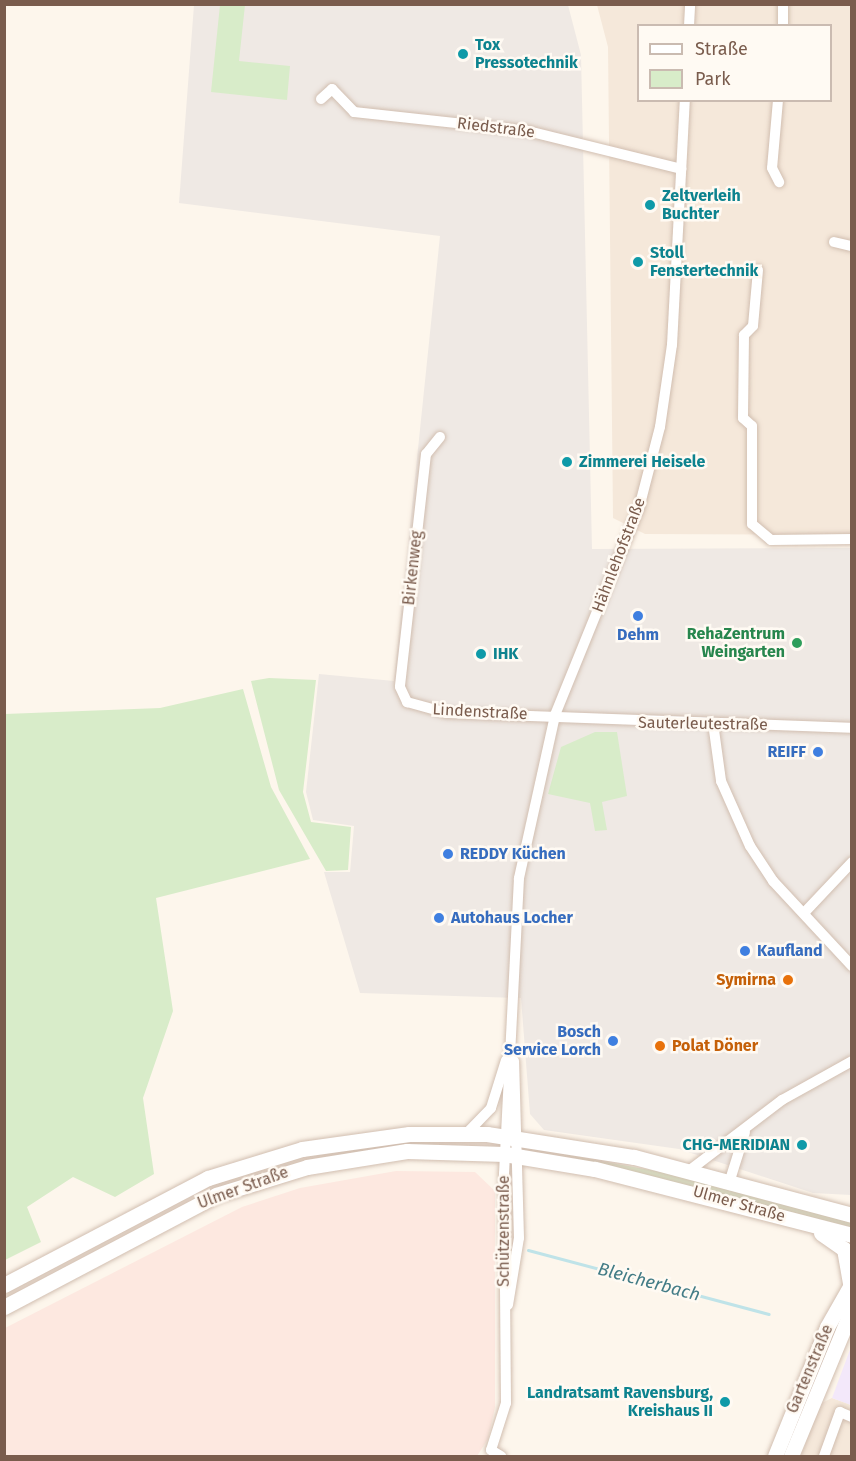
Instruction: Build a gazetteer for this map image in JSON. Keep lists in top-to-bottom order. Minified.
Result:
{"streets":{"main road":["Ulmer Straße","Gartenstraße"],"street":["Riedstraße","Hähnlehofstraße","Birkenweg","Lindenstraße","Sauterleutestraße","Schützenstraße"]},"crossings":[["Riedstraße","Hähnlehofstraße"],["Hähnlehofstraße","Lindenstraße"],["Hähnlehofstraße","Sauterleutestraße"],["Birkenweg","Lindenstraße"],["Lindenstraße","Sauterleutestraße"],["Ulmer Straße","Schützenstraße"]],"water":["Bleicherbach"],"places":["Tox Pressotechnik","Zeltverleih Buchter","Stoll Fenstertechnik","Zimmerei Heisele","Dehm","RehaZentrum Weingarten","IHK","REIFF","REDDY Küchen","Autohaus Locher","Kaufland","Symirna","Bosch Service Lorch","Polat Döner","CHG-MERIDIAN","Landratsamt Ravensburg, Kreishaus II"],"legend":["Straße","Park"]}
